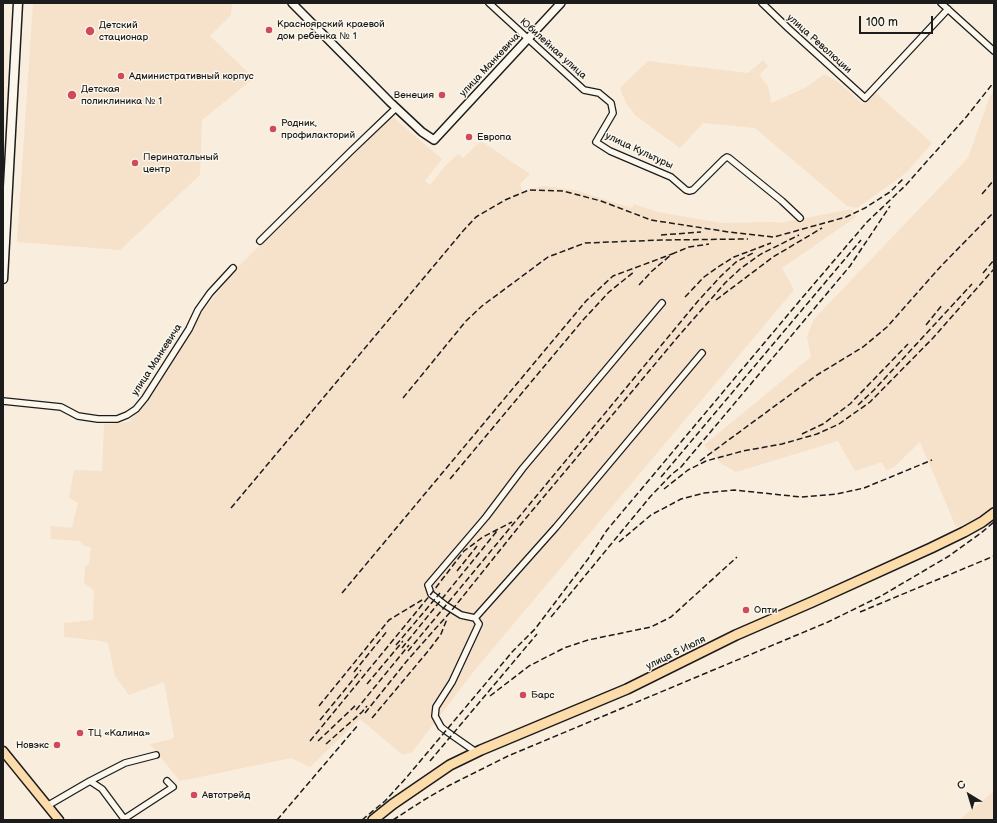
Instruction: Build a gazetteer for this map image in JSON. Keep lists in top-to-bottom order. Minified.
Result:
{"streets":{"highway":["улица 5 Июля"],"street":["улица Революции","Юбилейная улица","улица Манкевича","улица Культуры"]},"crossings":[["Юбилейная улица","улица Манкевича"],["Юбилейная улица","улица Культуры"]],"places":["Красноярский краевой дом ребенка № 1","Детский стационар","Административный корпус","Детская поликлиника № 1","Венеция","Родник, профилакторий","Европа","Перинатальный центр","Опти","Барс","ТЦ «Калина»","Новэкс","Автотрейд"],"scale_bar":"100 m","north":"top left"}
